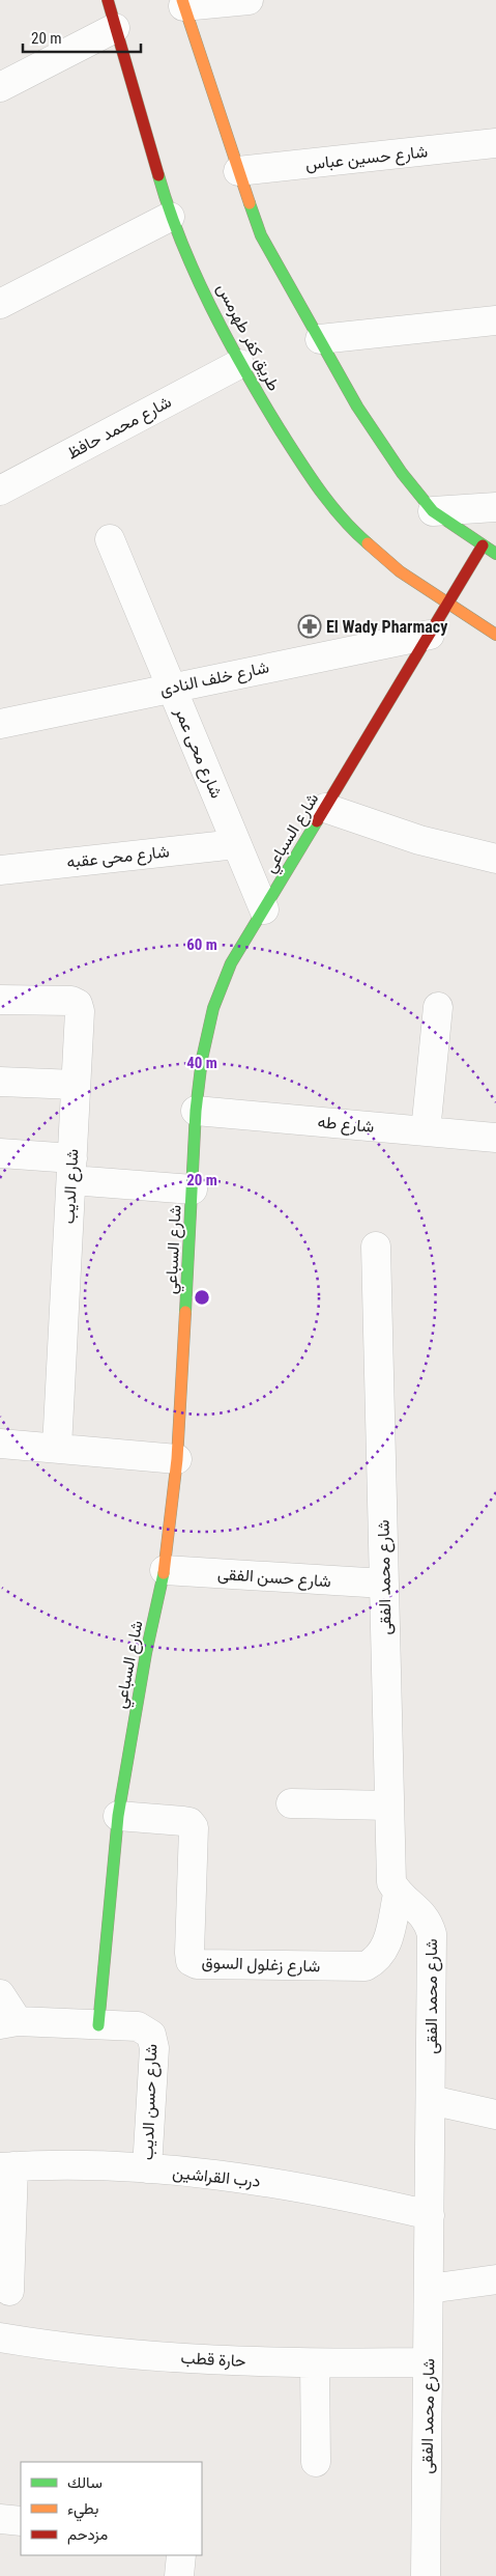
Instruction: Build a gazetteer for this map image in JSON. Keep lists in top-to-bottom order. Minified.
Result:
{"streets":{"street":["شارع حسين عباس","طريق كفر طهرمس","شارع محمد حافظ","شارع خلف النادى","شارع محى عمر","شارع السباعي","شارع محى عقبه","شارع طه","شارع الديب","شارع حسن الفقى","شارع محمد الفقى","شارع زغلول السوق","شارع حسن الديب","درب القراشين","حارة قطب"]},"crossings":[["طريق كفر طهرمس","شارع محمد حافظ"],["طريق كفر طهرمس","شارع السباعي"],["شارع خلف النادى","شارع محى عمر"],["شارع خلف النادى","شارع السباعي"],["شارع محى عمر","شارع السباعي"],["شارع محى عمر","شارع محى عقبه"],["شارع السباعي","شارع طه"],["شارع السباعي","شارع حسن الفقى"],["شارع السباعي","شارع زغلول السوق"],["شارع السباعي","شارع حسن الديب"],["شارع حسن الفقى","شارع محمد الفقى"],["شارع محمد الفقى","شارع زغلول السوق"],["شارع محمد الفقى","درب القراشين"],["شارع محمد الفقى","حارة قطب"],["شارع حسن الديب","درب القراشين"]],"places":{"pharmacy":["El Wady Pharmacy"]},"legend":["سالك","بطيء","مزدحم"],"scale_bar":"20 m","rings":["60 m","40 m","20 m"]}
